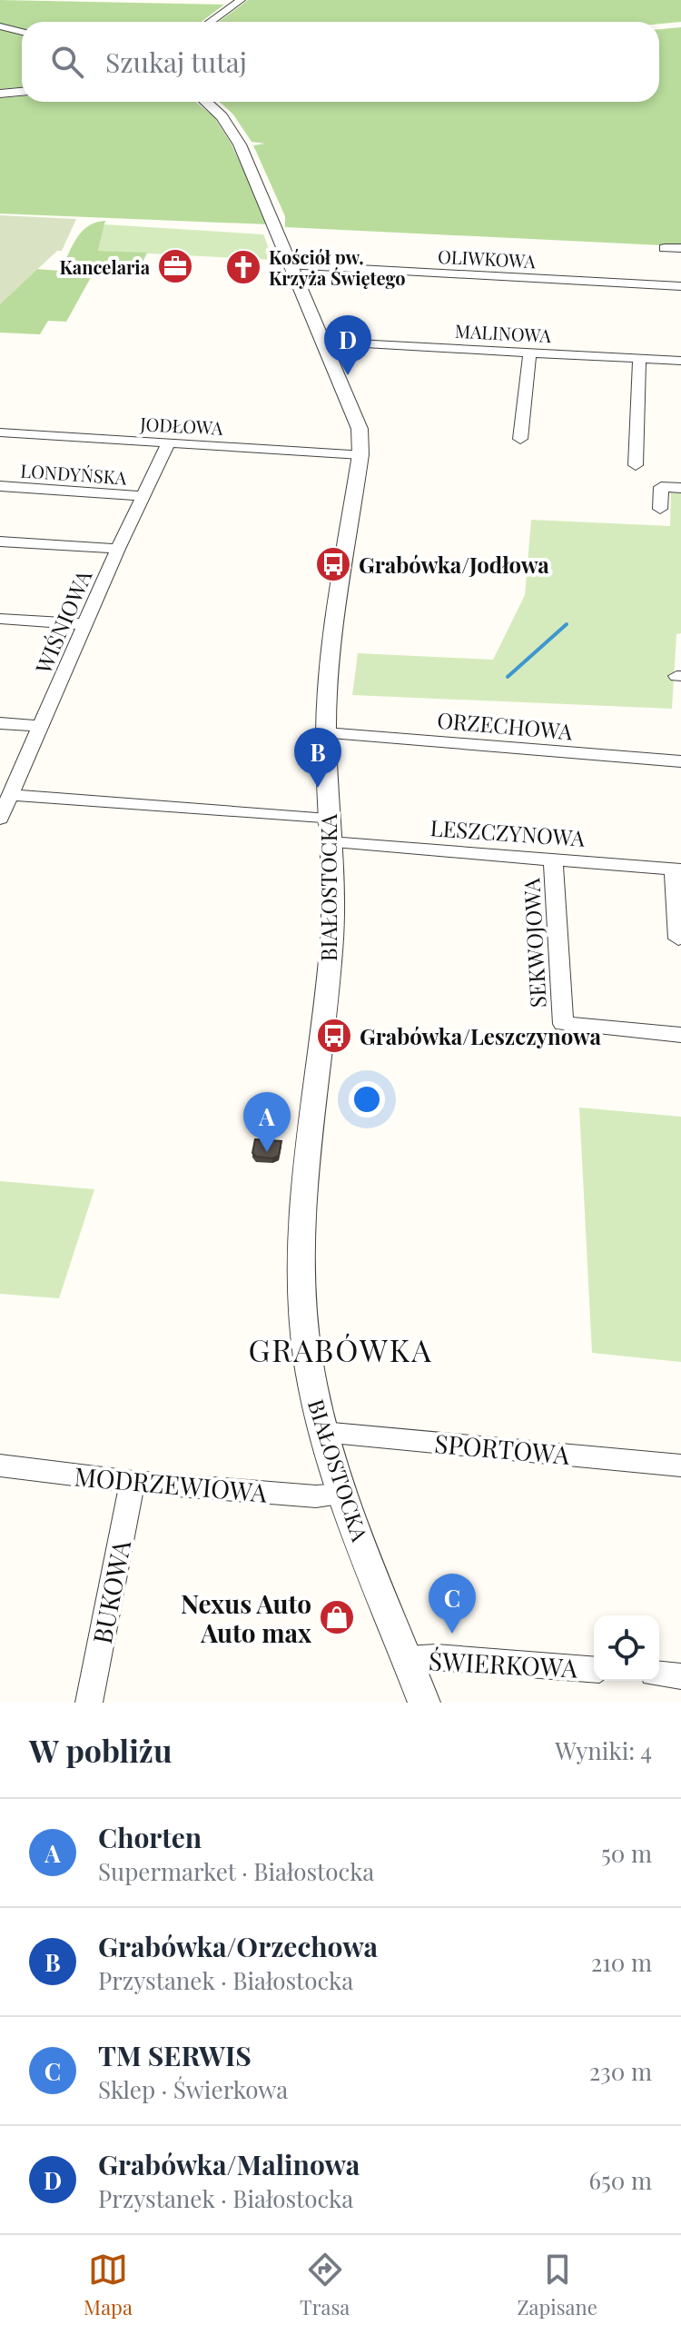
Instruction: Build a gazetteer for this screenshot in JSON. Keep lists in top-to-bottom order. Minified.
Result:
{"streets":{"street":["OLIWKOWA","MALINOWA","JODŁOWA","LONDYŃSKA","WIŚNIOWA","ORZECHOWA","LESZCZYNOWA","BIAŁOSTOCKA","SEKWOJOWA","SPORTOWA","MODRZEWIOWA","BUKOWA","ŚWIERKOWA"]},"crossings":[["OLIWKOWA","BIAŁOSTOCKA"],["MALINOWA","BIAŁOSTOCKA"],["JODŁOWA","WIŚNIOWA"],["JODŁOWA","BIAŁOSTOCKA"],["LONDYŃSKA","WIŚNIOWA"],["WIŚNIOWA","LESZCZYNOWA"],["ORZECHOWA","BIAŁOSTOCKA"],["LESZCZYNOWA","BIAŁOSTOCKA"],["LESZCZYNOWA","SEKWOJOWA"],["BIAŁOSTOCKA","SPORTOWA"],["BIAŁOSTOCKA","MODRZEWIOWA"],["BIAŁOSTOCKA","ŚWIERKOWA"],["MODRZEWIOWA","BUKOWA"]],"districts":["GRABÓWKA"],"places":{"office":["Kancelaria"],"church":["Kościół pw. Krzyża Świętego"],"bus stop":["Grabówka/Jodłowa","Grabówka/Leszczynowa"],"shop":["Nexus Auto Auto max"]},"page":{"search":"Szukaj tutaj","pins":["D","B","A","C"],"heading":["W pobliżu","Wyniki: 4"],"list":[{"mark":"A","name":"Chorten","note":"Supermarket · Białostocka","value":"50 m"},{"mark":"B","name":"Grabówka/Orzechowa","note":"Przystanek · Białostocka","value":"210 m"},{"mark":"C","name":"TM SERWIS","note":"Sklep · Świerkowa","value":"230 m"},{"mark":"D","name":"Grabówka/Malinowa","note":"Przystanek · Białostocka","value":"650 m"}],"nav":["Mapa","Trasa","Zapisane"]}}
